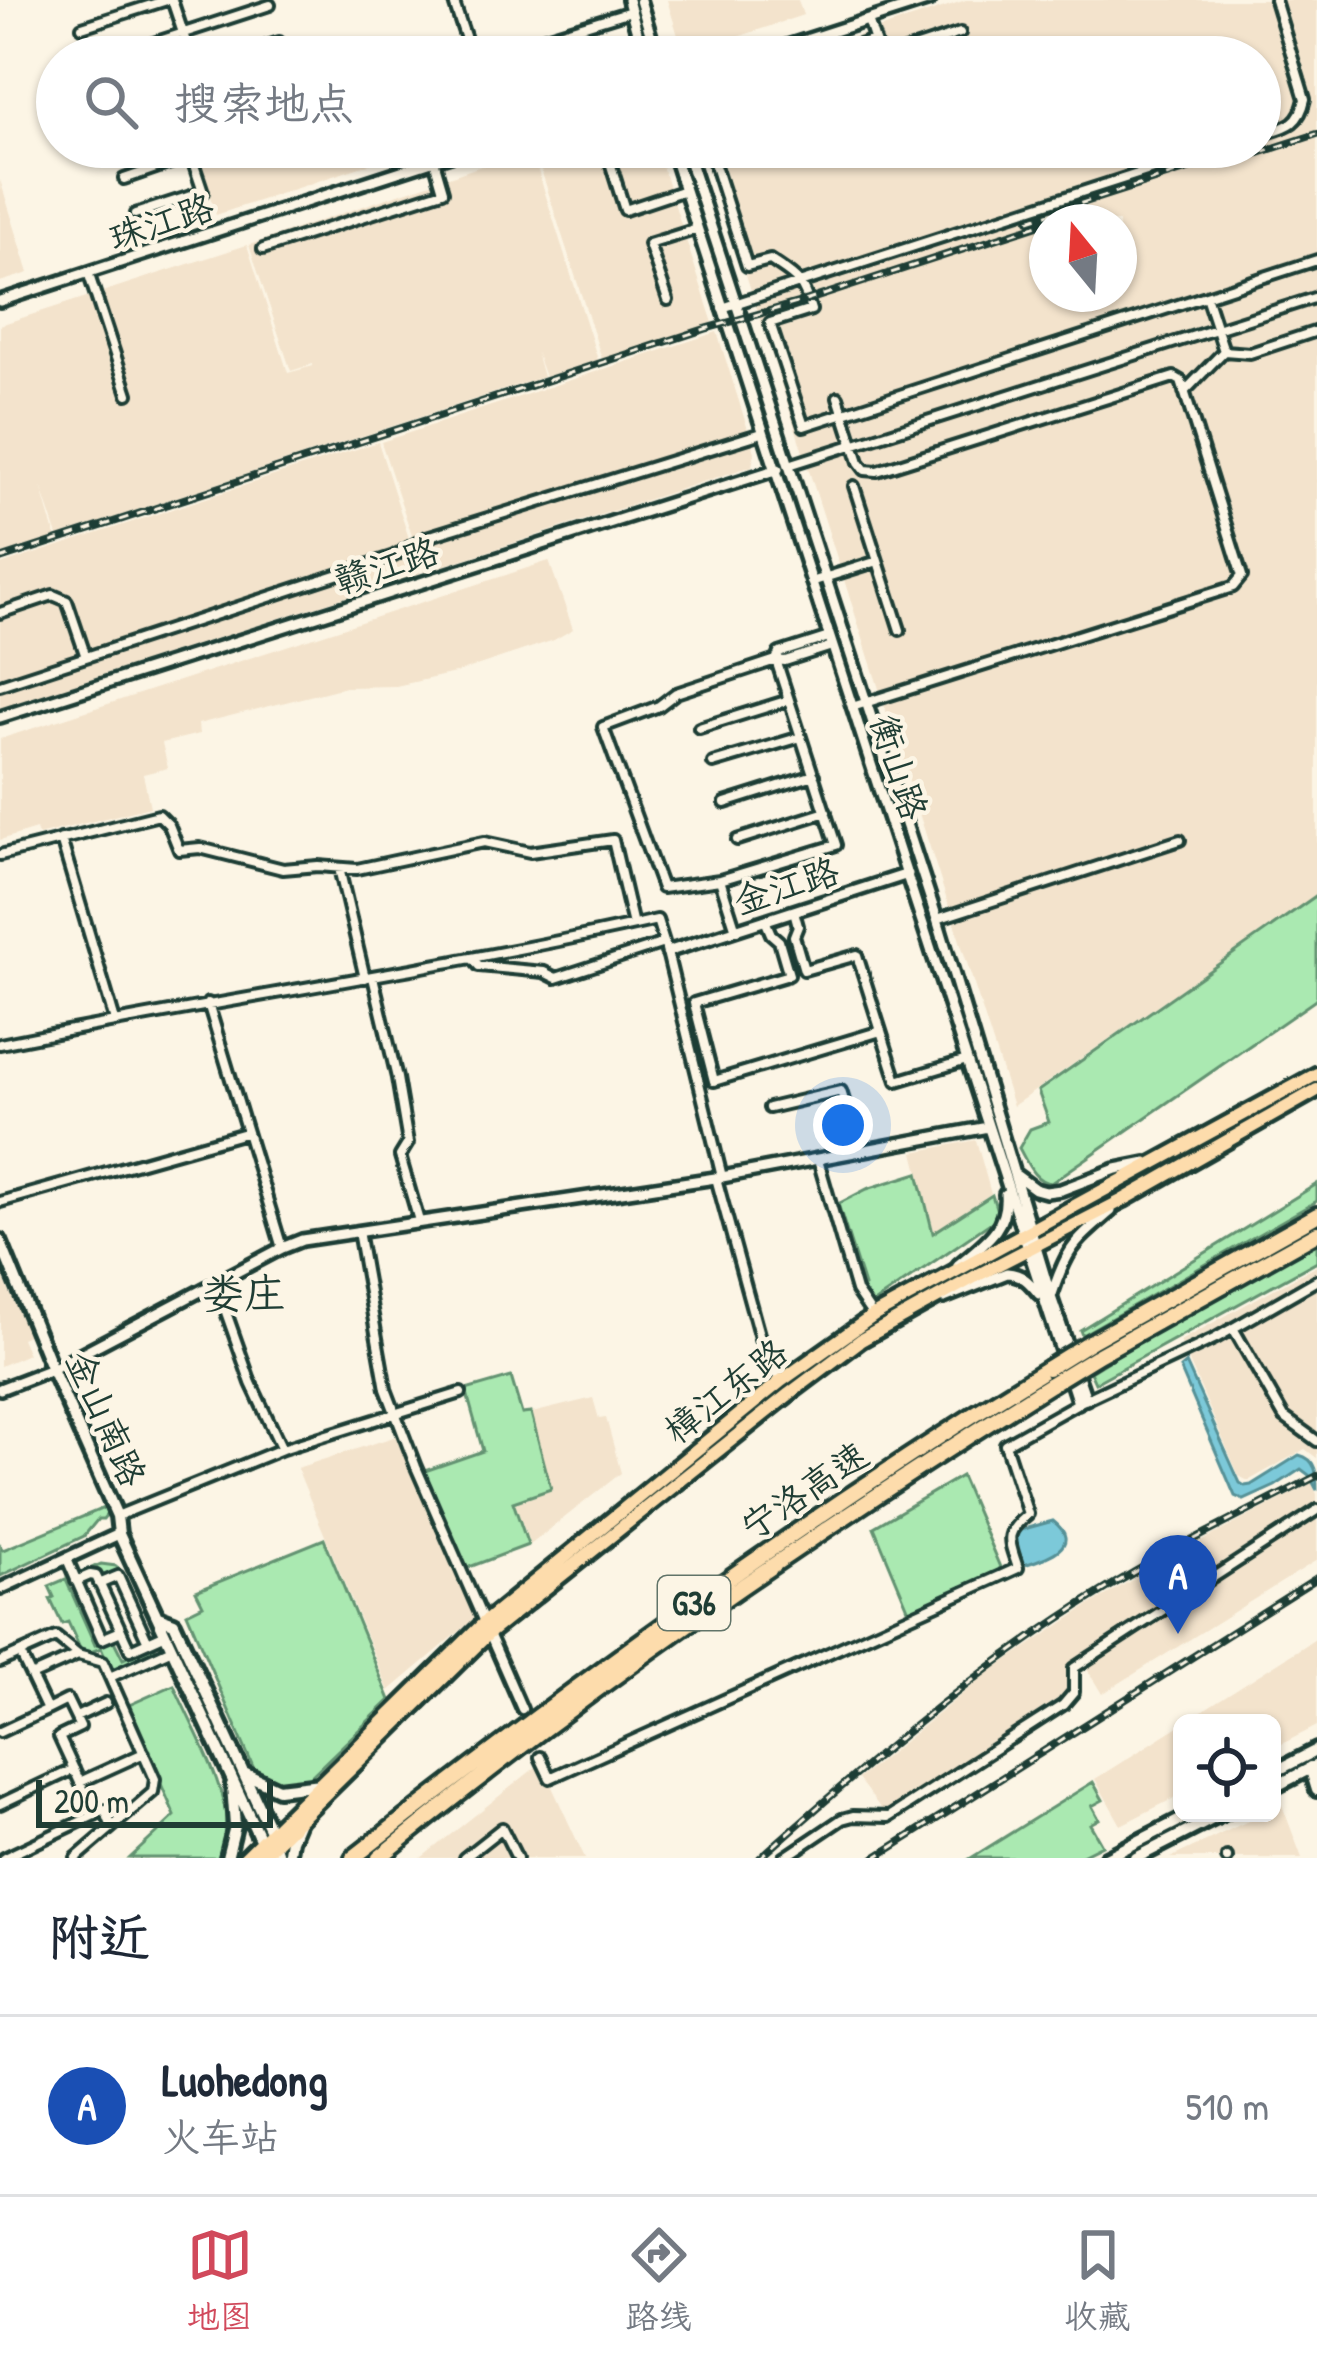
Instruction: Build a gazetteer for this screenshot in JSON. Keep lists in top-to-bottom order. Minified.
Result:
{"streets":{"highway":["宁洛高速","G36"],"main road":["樟江东路","金山南路"],"street":["珠江路","赣江路","衡山路","金江路"]},"crossings":[["赣江路","衡山路"],["衡山路","金江路"],["衡山路","樟江东路"],["樟江东路","金山南路"]],"districts":["娄庄"],"scale_bar":"200 m","north":"top","page":{"search":"搜索地点","pins":"A","scale":"200 m","heading":"附近","list":[{"mark":"A","name":"Luohedong","note":"火车站","value":"510 m"}],"nav":["地图","路线","收藏"]}}
